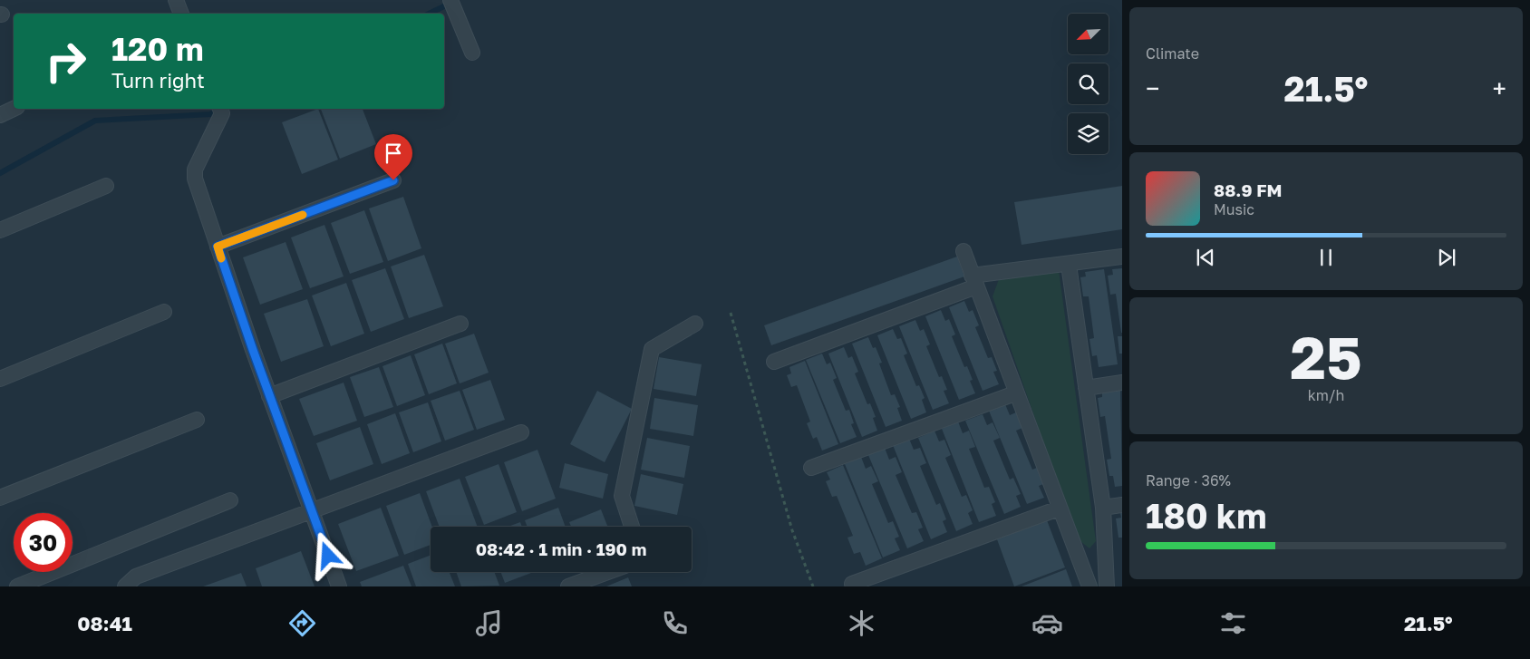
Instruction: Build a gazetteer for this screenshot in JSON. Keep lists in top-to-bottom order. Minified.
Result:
{"north":"bottom left","page":{"tile":["Climate",["25","km/h"],["Range · 36%","180 km"]],"turn":["120 m","Turn right"],"heat":["−","21.5°","+"],"song":["88.9 FM","Music"],"limit":"30","trip":"08:42 · 1 min · 190 m","tabs":["08:41","21.5°"]}}
